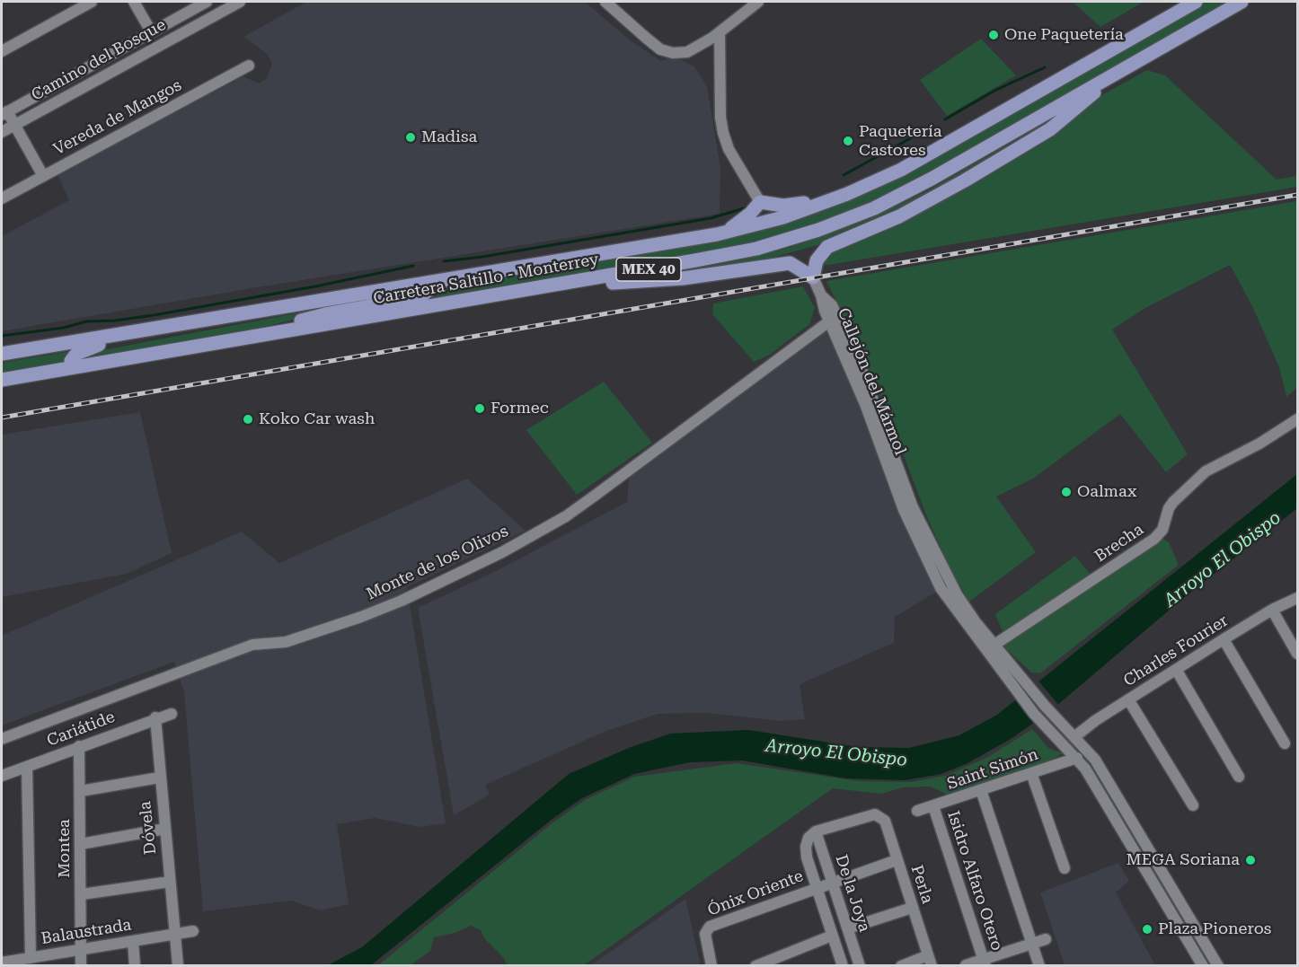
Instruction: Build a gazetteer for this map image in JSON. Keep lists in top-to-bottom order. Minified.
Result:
{"streets":{"main road":["MEX 40","Carretera Saltillo - Monterrey"],"street":["Camino del Bosque","Vereda de Mangos","Callejón del Mármol","Brecha","Monte de los Olivos","Charles Fourier","Cariátide","Saint Simón","Dóvela","Montea","Isidro Alfaro Otero","Perla","Ónix Oriente","De la Joya","Balaustrada"]},"crossings":[["Callejón del Mármol","Brecha"],["Callejón del Mármol","Monte de los Olivos"],["Cariátide","Dóvela"],["Cariátide","Montea"],["Saint Simón","Isidro Alfaro Otero"],["Dóvela","Balaustrada"],["Montea","Balaustrada"],["Perla","Ónix Oriente"],["Perla","De la Joya"],["Ónix Oriente","De la Joya"]],"water":["Arroyo El Obispo"],"places":["One Paquetería","Madisa","Paquetería Castores","Formec","Koko Car wash","Oalmax","MEGA Soriana","Plaza Pioneros"]}
